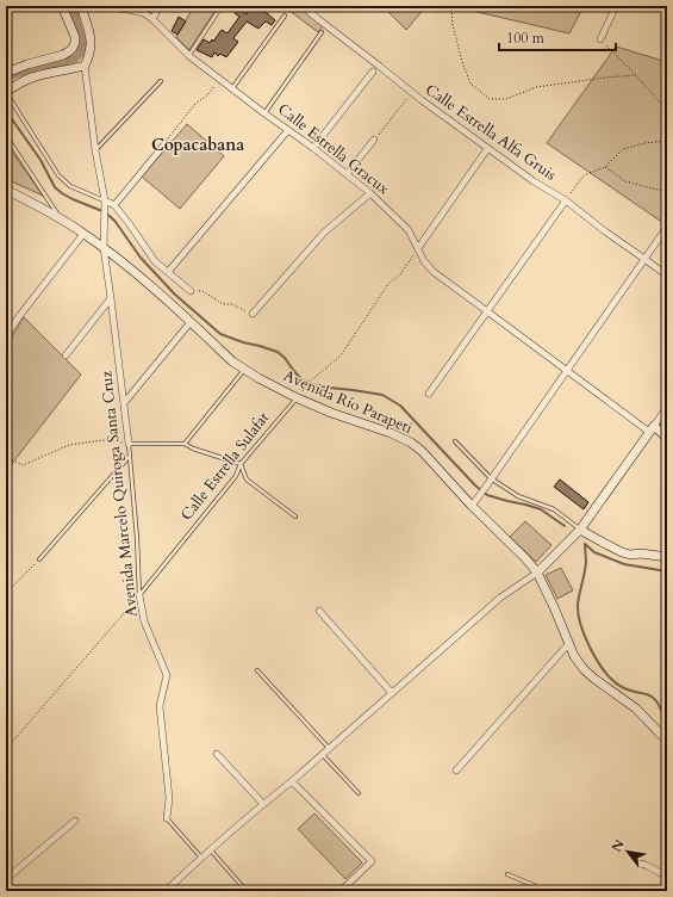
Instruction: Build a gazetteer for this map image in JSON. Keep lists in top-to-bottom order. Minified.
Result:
{"streets":{"main road":["Calle Estrella Gracux","Avenida Río Parapeti"],"street":["Calle Estrella Alfa Gruis","Avenida Marcelo Quiroga Santa Cruz"],"lane":["Calle Estrella Sulafat"]},"crossings":[["Avenida Río Parapeti","Calle Estrella Sulafat"],["Avenida Río Parapeti","Avenida Marcelo Quiroga Santa Cruz"],["Calle Estrella Sulafat","Avenida Marcelo Quiroga Santa Cruz"]],"districts":["Copacabana"],"scale_bar":"100 m","north":"top left"}
